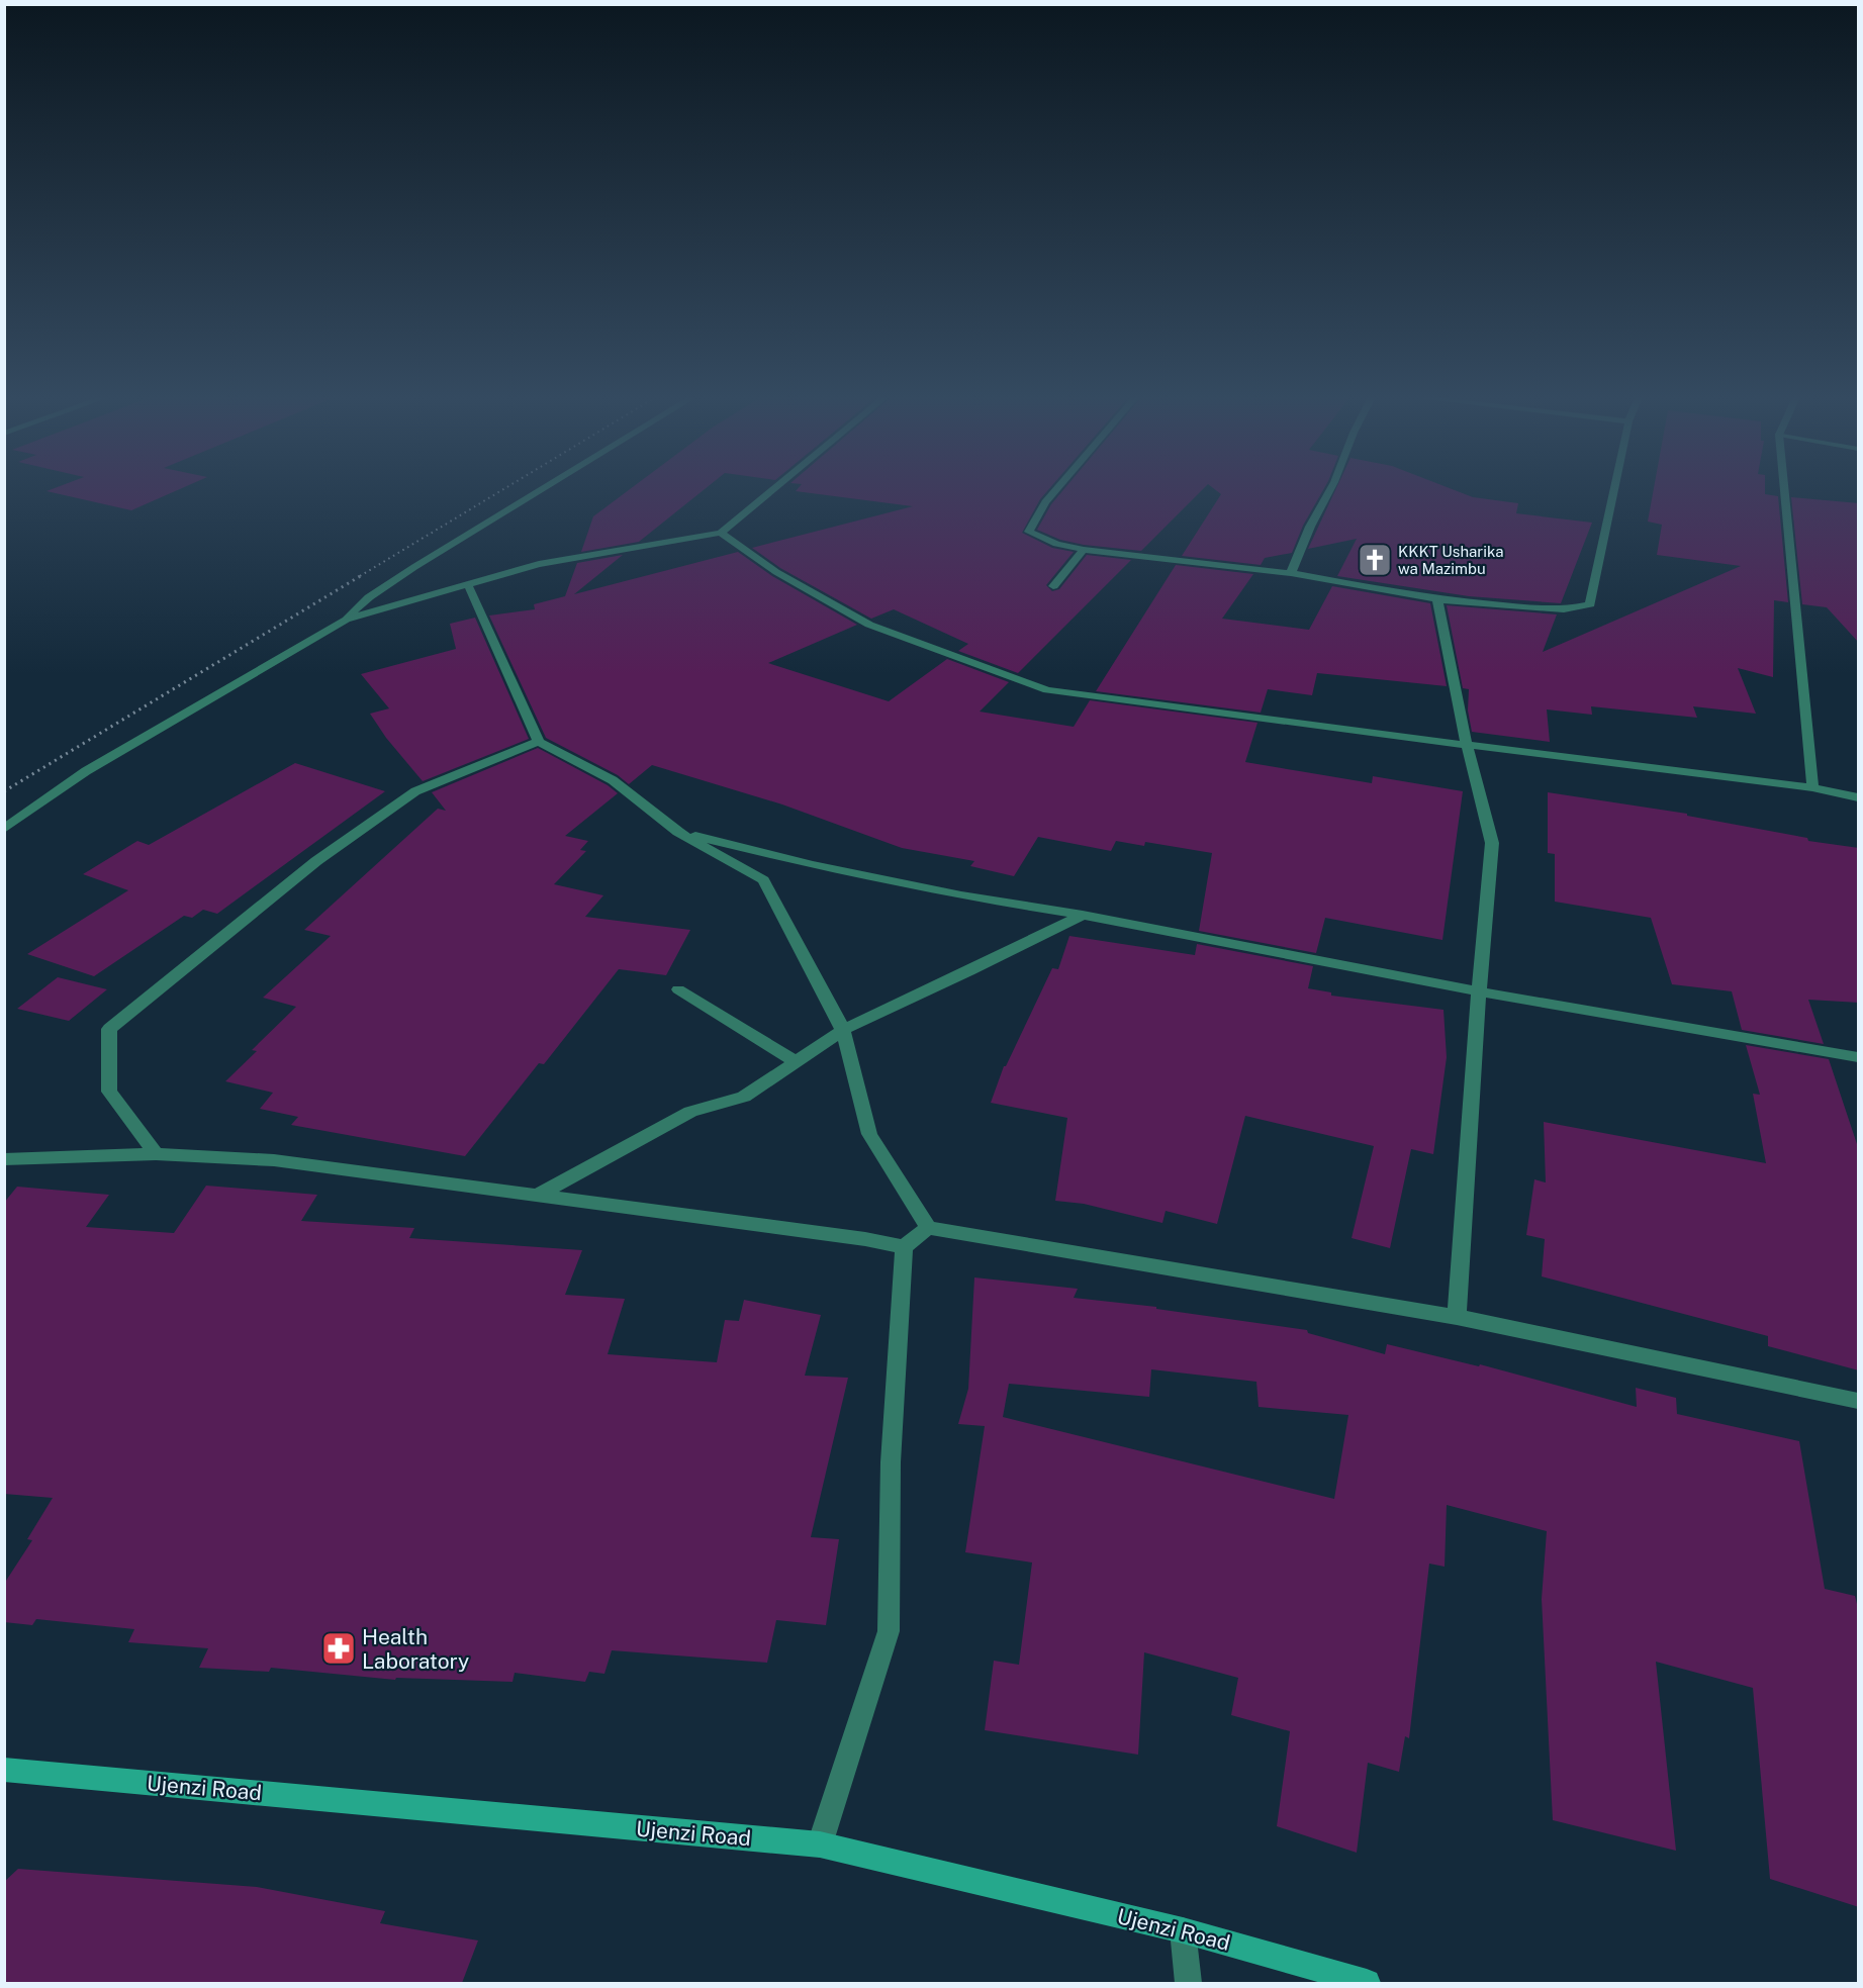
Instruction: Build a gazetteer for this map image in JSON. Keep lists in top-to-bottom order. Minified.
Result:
{"streets":{"street":["Ujenzi Road"]},"places":{"church":["KKKT Usharika wa Mazimbu"],"pharmacy":["Health Laboratory"]}}
